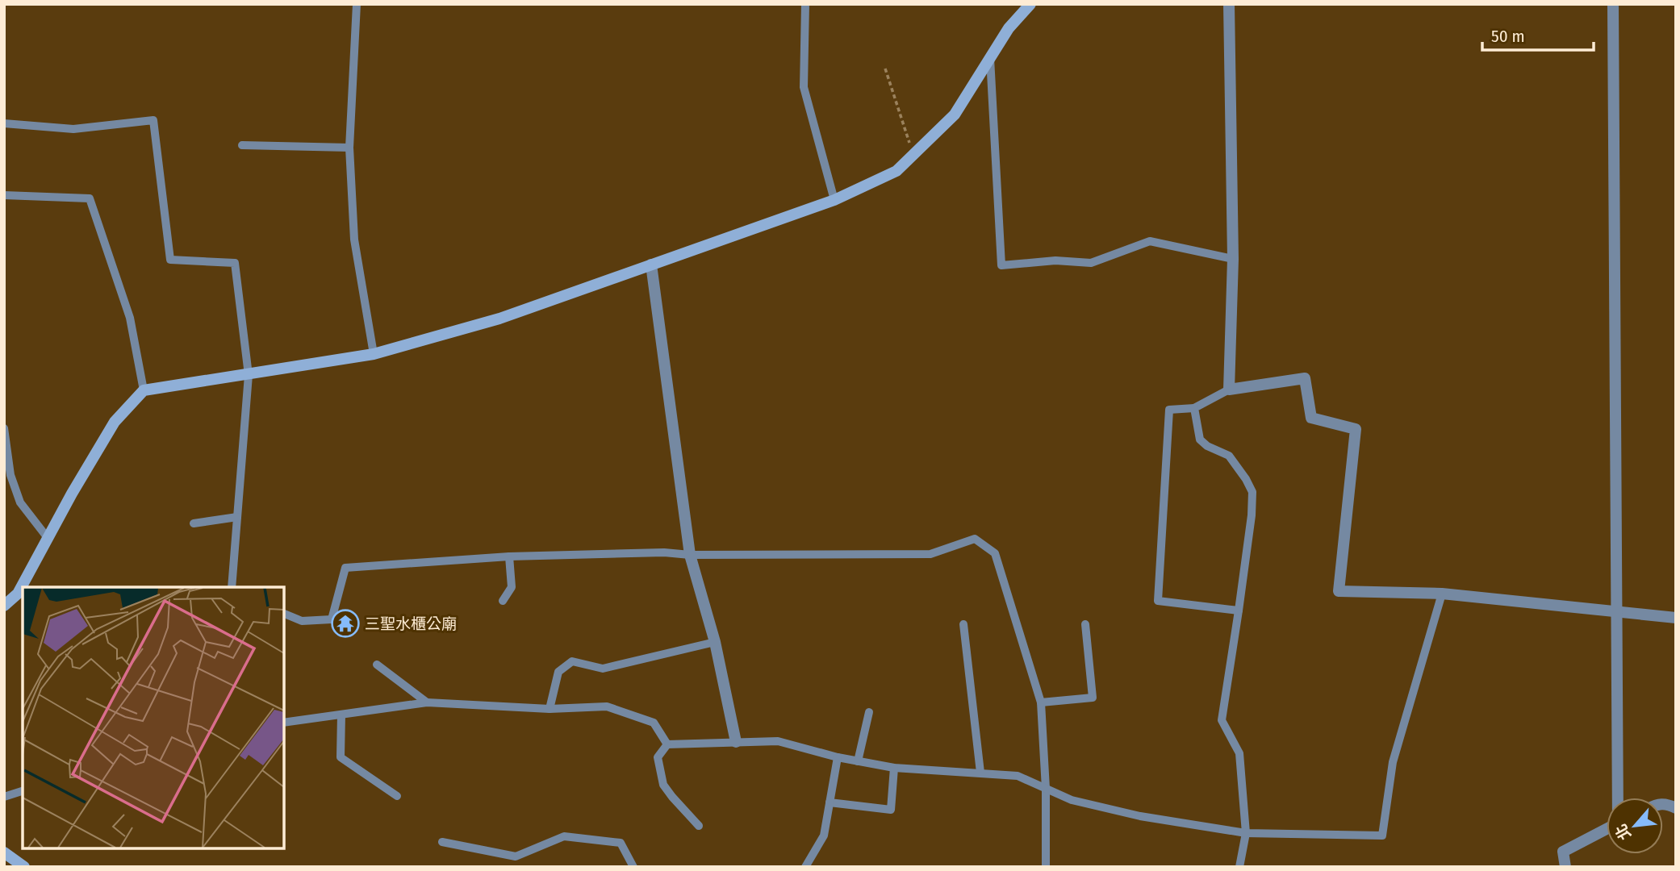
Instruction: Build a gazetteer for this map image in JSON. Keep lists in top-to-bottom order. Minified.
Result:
{"places":{"temple":["三聖水櫃公廟"]},"scale_bar":"50 m","north":"bottom left"}
